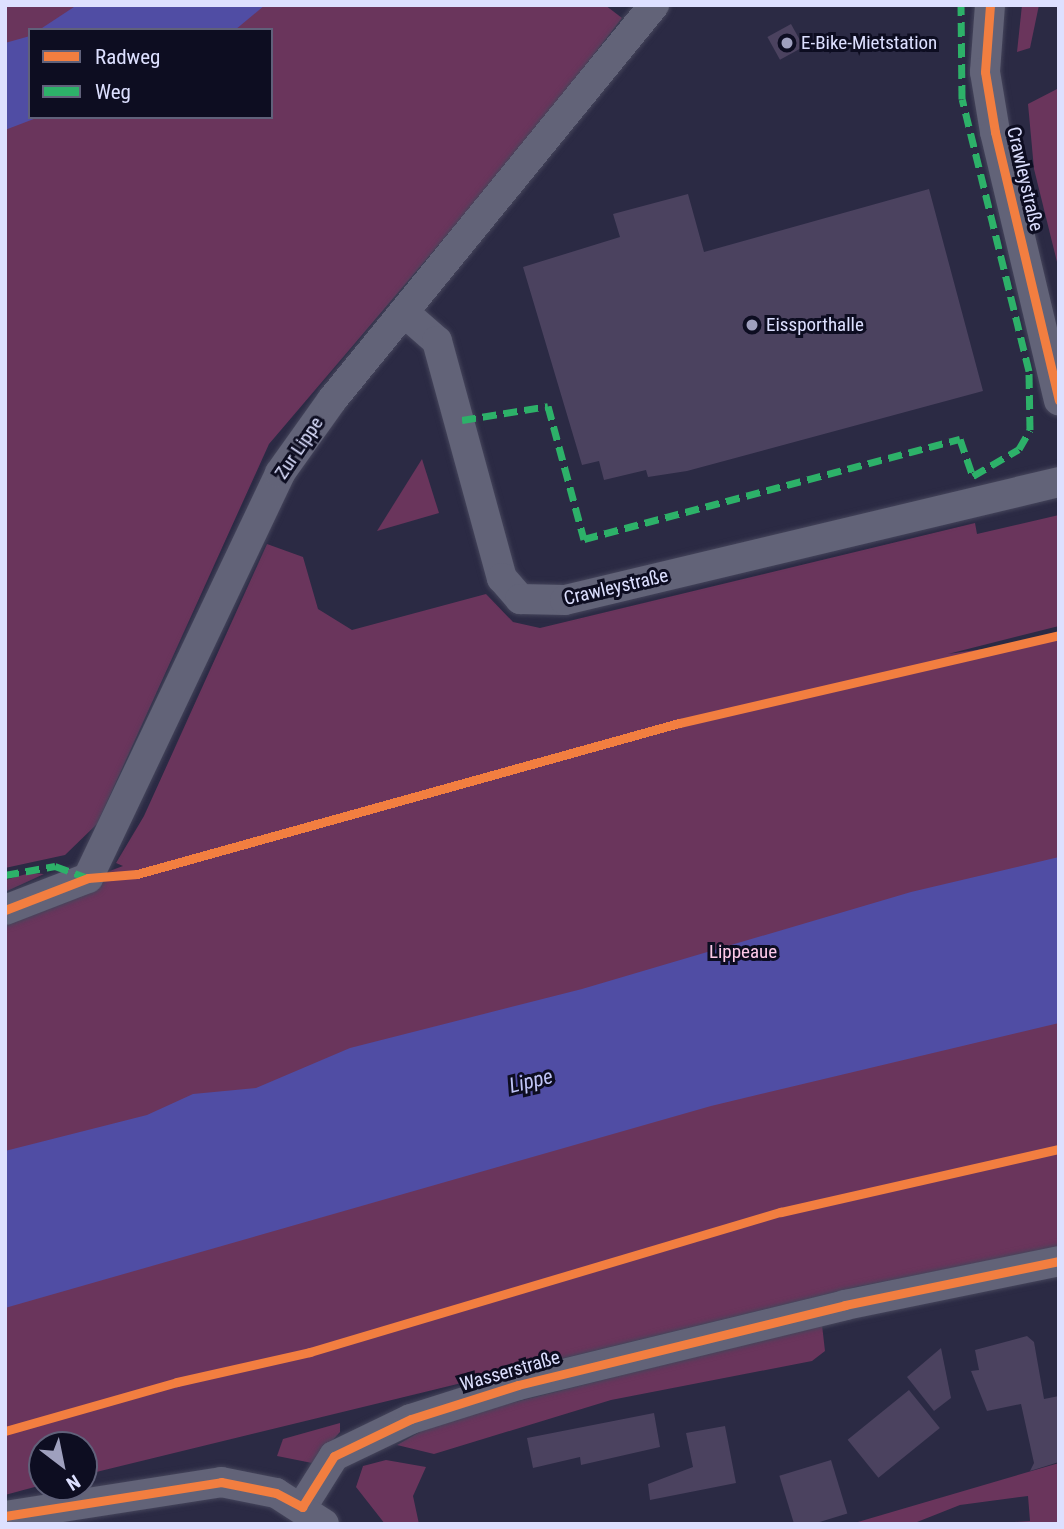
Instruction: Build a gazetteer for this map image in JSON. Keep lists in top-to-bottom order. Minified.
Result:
{"streets":{"street":["Crawleystraße","Zur Lippe","Wasserstraße"]},"crossings":[["Crawleystraße","Zur Lippe"]],"water":["Lippe"],"parks":["Lippeaue"],"places":["E-Bike-Mietstation","Eissporthalle"],"legend":["Radweg","Weg"],"north":"bottom right"}
